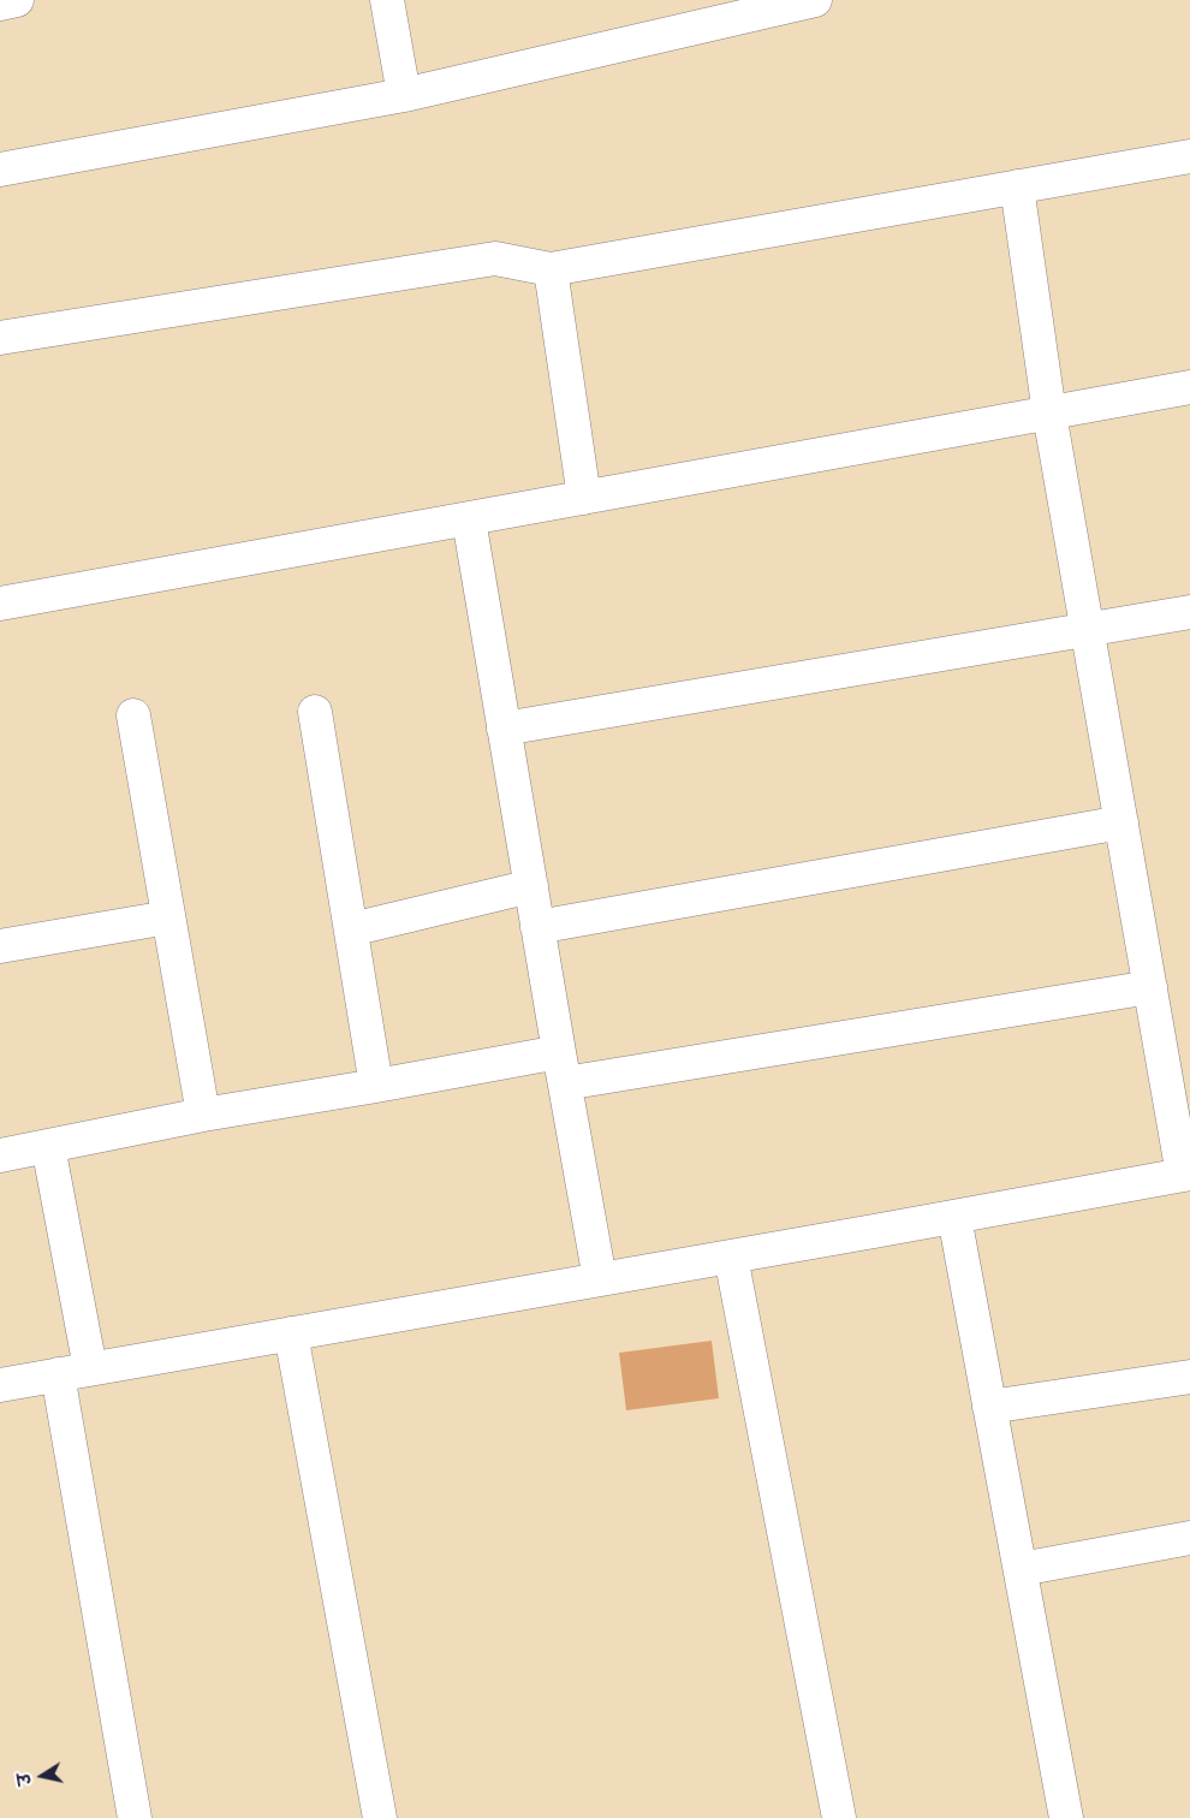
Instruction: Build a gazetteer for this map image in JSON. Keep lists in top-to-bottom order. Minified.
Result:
{"north":"left"}
